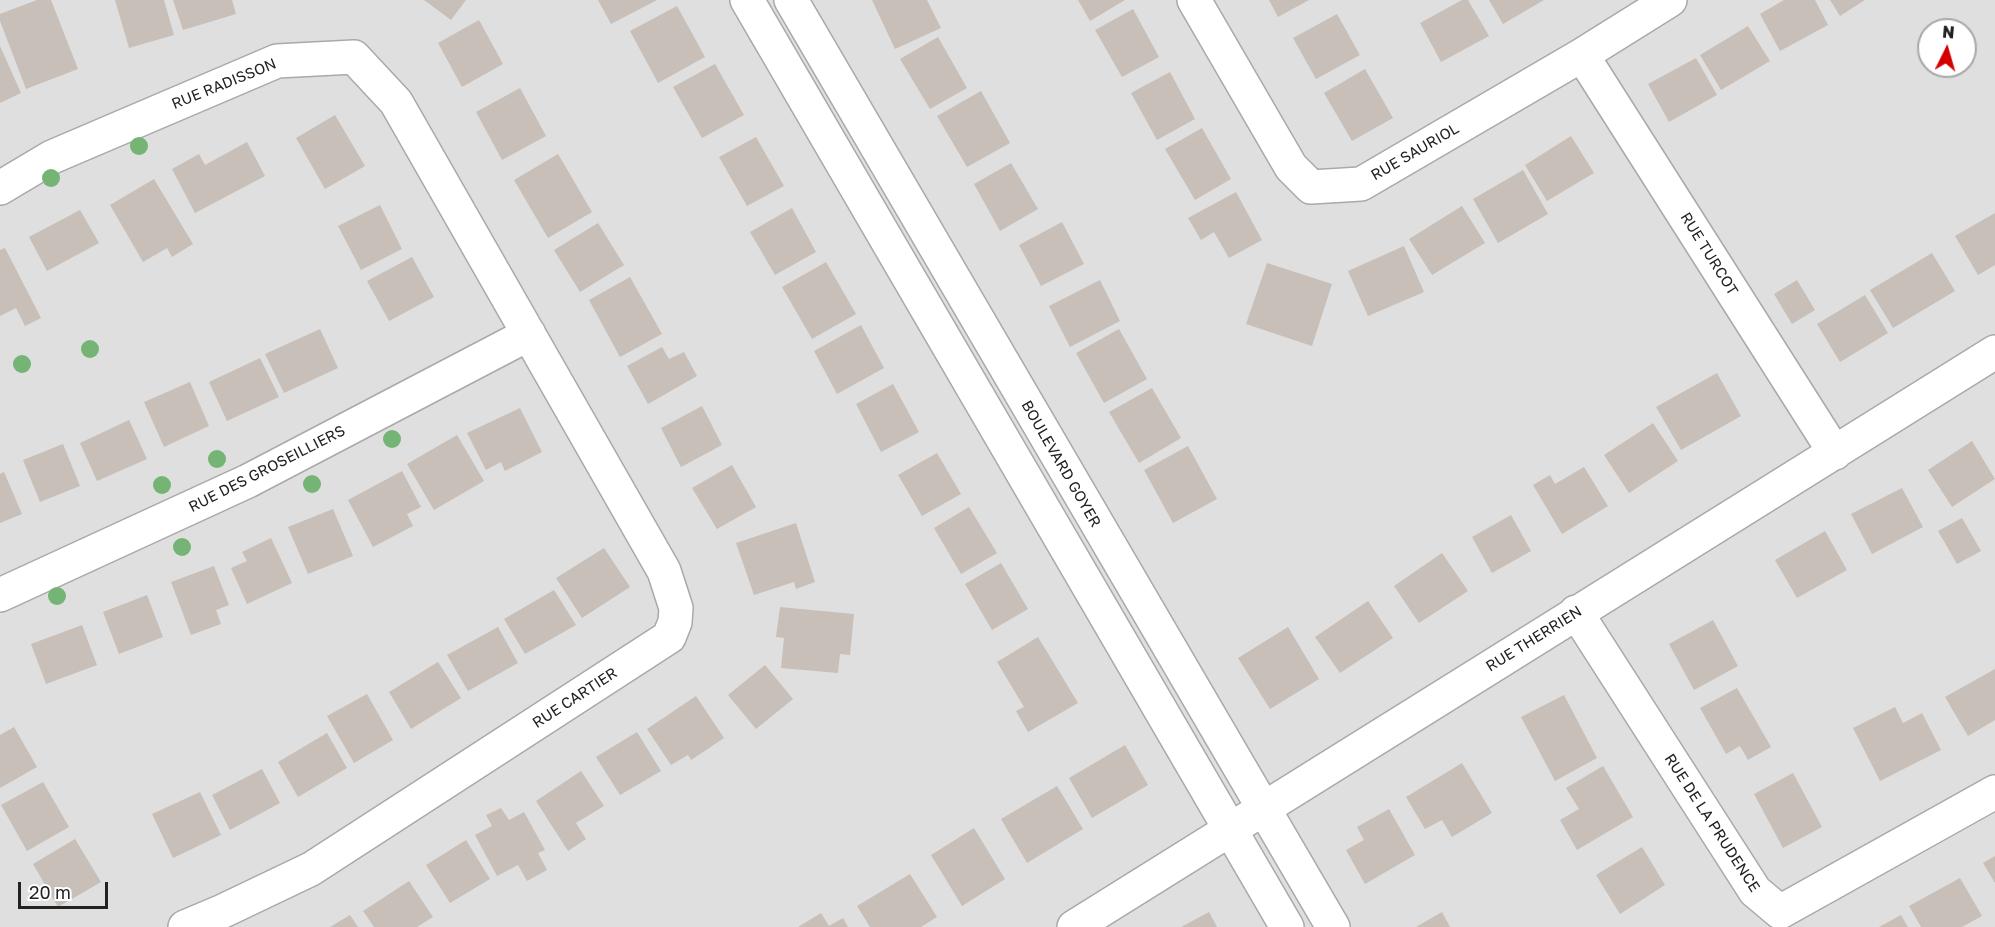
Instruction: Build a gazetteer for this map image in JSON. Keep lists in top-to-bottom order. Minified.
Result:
{"streets":{"street":["RUE RADISSON","RUE SAURIOL","RUE TURCOT","BOULEVARD GOYER","RUE DES GROSEILLIERS","RUE THERRIEN","RUE CARTIER","RUE DE LA PRUDENCE"]},"crossings":[["RUE RADISSON","RUE DES GROSEILLIERS"],["RUE RADISSON","RUE CARTIER"],["RUE SAURIOL","RUE TURCOT"],["RUE TURCOT","RUE THERRIEN"],["BOULEVARD GOYER","RUE THERRIEN"],["RUE DES GROSEILLIERS","RUE CARTIER"],["RUE THERRIEN","RUE DE LA PRUDENCE"]],"scale_bar":"20 m","north":"top"}
